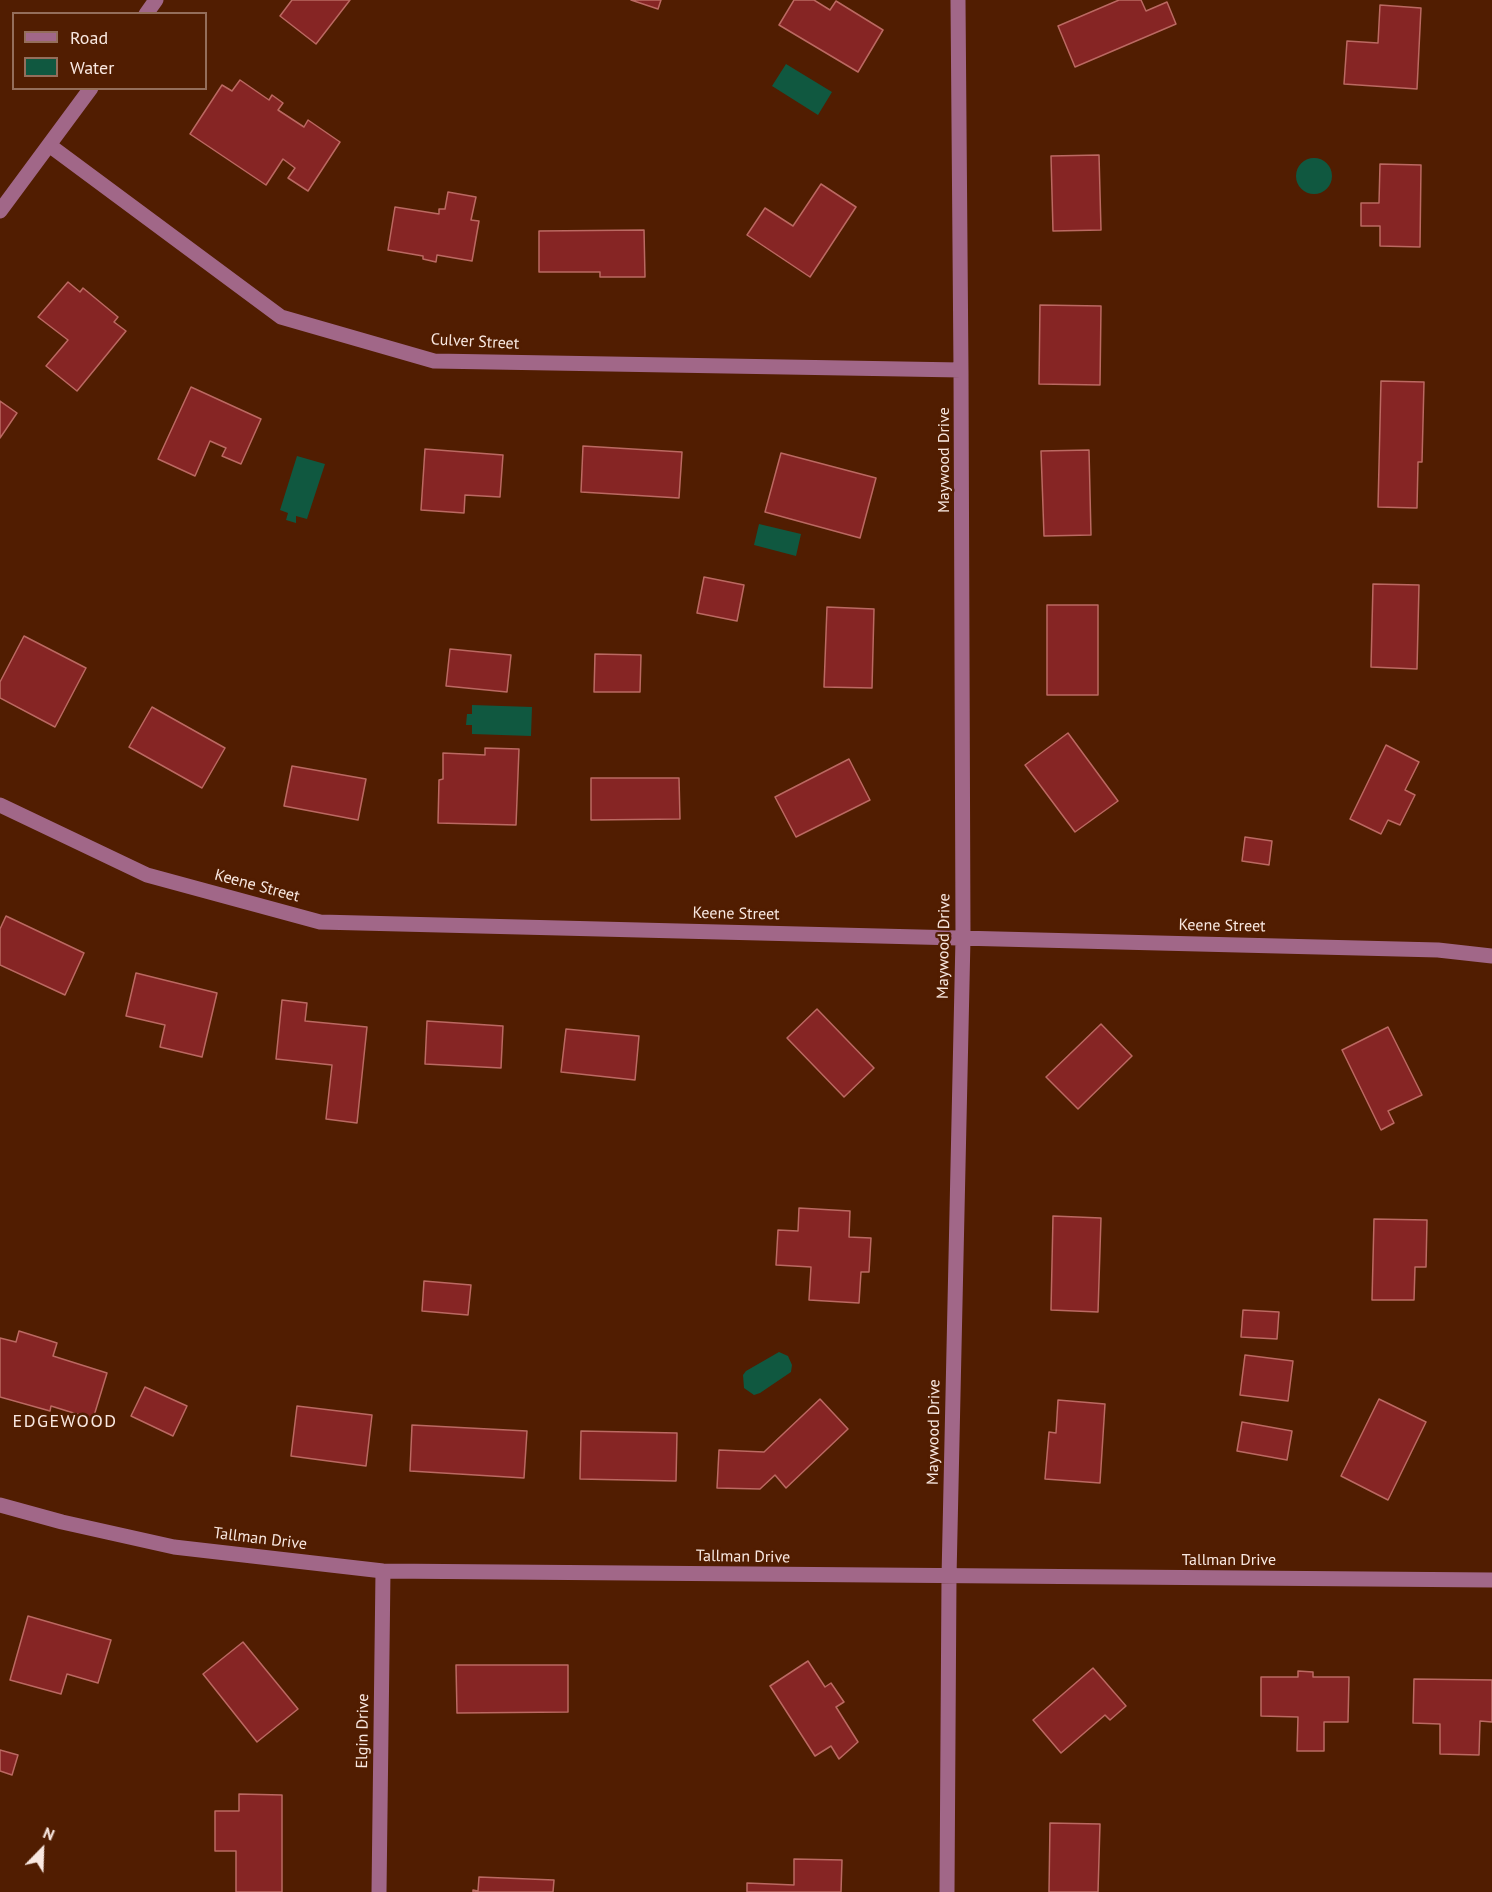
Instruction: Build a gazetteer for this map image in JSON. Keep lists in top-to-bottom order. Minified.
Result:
{"streets":{"street":["Culver Street","Maywood Drive","Keene Street","Tallman Drive","Elgin Drive"]},"crossings":[["Culver Street","Maywood Drive"],["Maywood Drive","Keene Street"],["Maywood Drive","Tallman Drive"],["Tallman Drive","Elgin Drive"]],"districts":["EDGEWOOD"],"legend":["Road","Water"],"north":"top right"}
